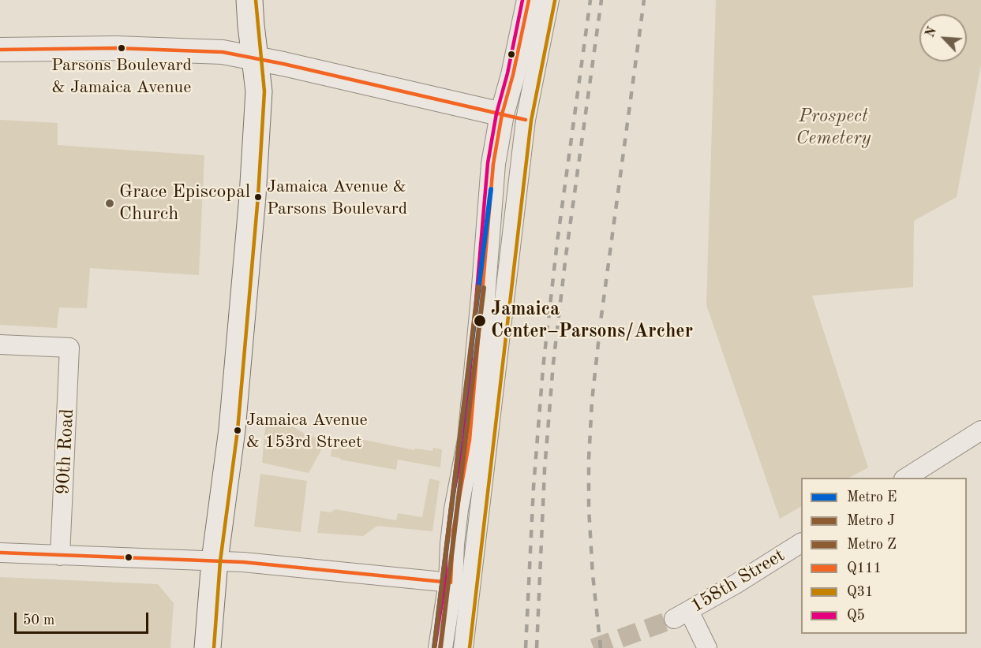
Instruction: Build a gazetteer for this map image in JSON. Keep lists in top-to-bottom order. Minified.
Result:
{"streets":{"street":["90th Road","158th Street"]},"parks":["Prospect Cemetery"],"places":["Parsons Boulevard & Jamaica Avenue","Jamaica Avenue & Parsons Boulevard","Grace Episcopal Church","Jamaica Center–Parsons/Archer","Jamaica Avenue & 153rd Street"],"lines":["transit line Q111","transit line Q31","transit line Q5","metro line E","metro line J","metro line Z"],"legend":["Metro E","Metro J","Metro Z","Q111","Q31","Q5"],"scale_bar":"50 m","north":"top left"}
